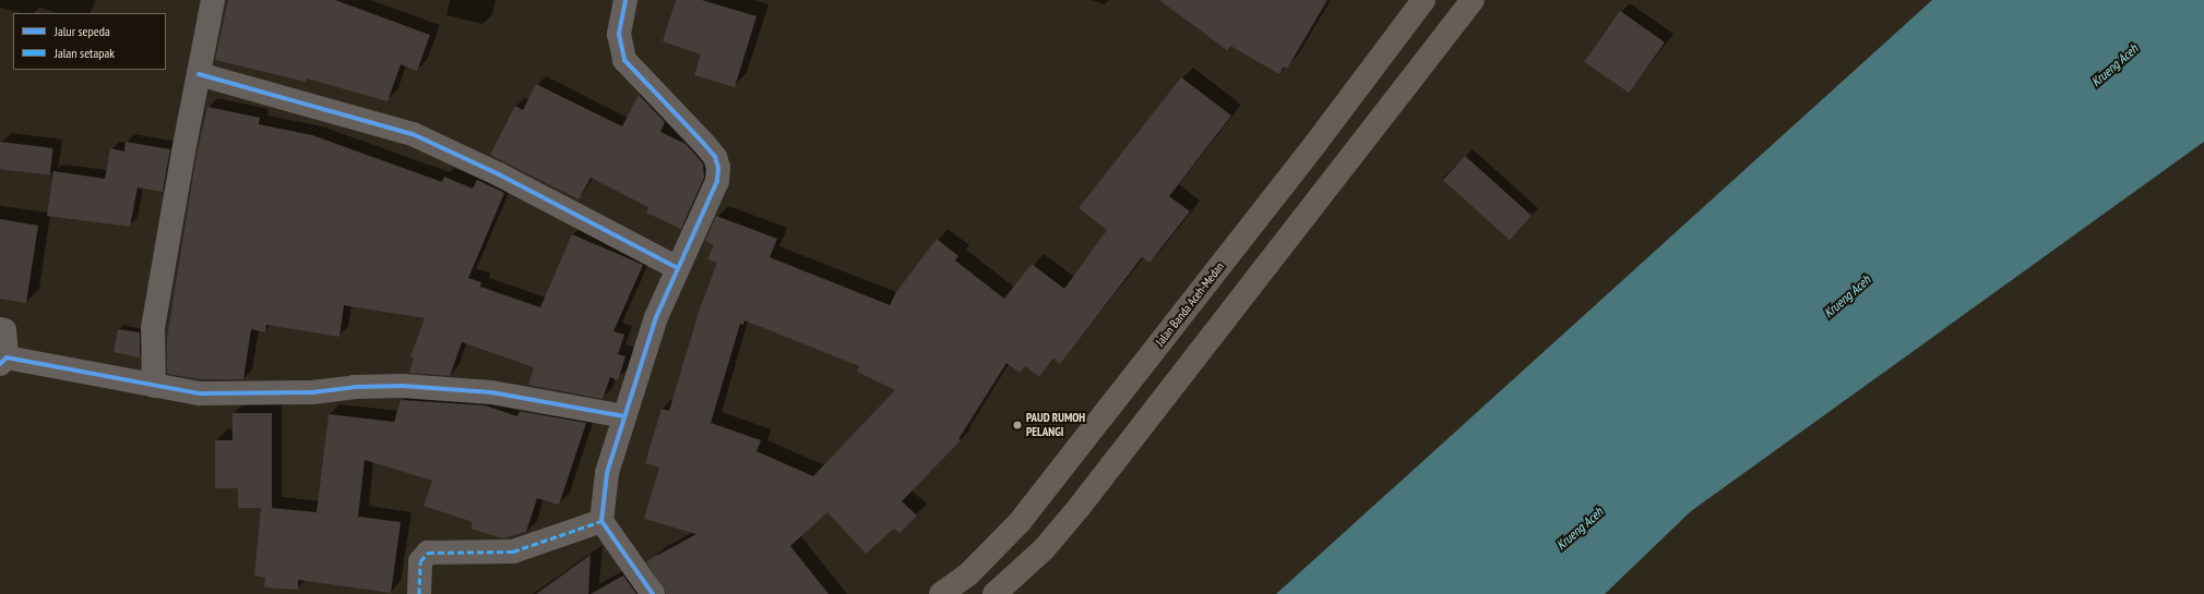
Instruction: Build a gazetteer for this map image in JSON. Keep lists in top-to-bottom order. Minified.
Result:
{"streets":{"highway":["Jalan Banda Aceh-Medan"]},"water":["Krueng Aceh"],"places":["PAUD RUMOH PELANGI"],"legend":["Jalur sepeda","Jalan setapak"]}
